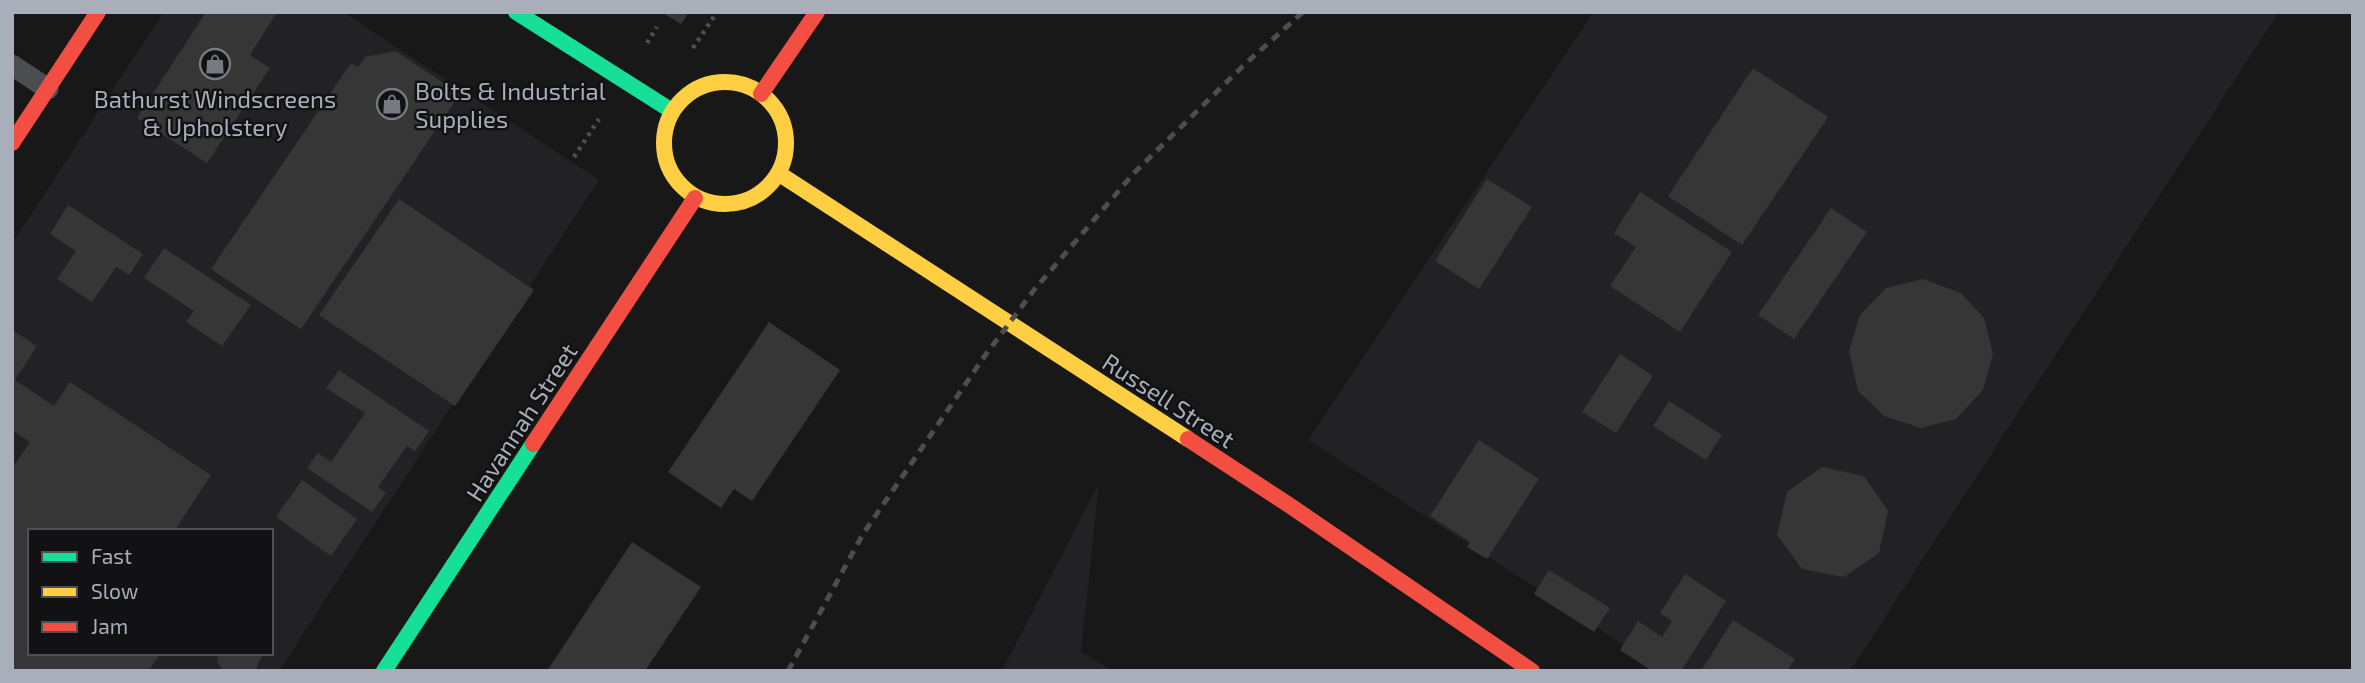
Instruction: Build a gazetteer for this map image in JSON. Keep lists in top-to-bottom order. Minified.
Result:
{"streets":{"street":["Russell Street","Havannah Street"]},"crossings":[["Russell Street","Havannah Street"]],"places":{"shop":["Bathurst Windscreens & Upholstery","Bolts & Industrial Supplies"]},"legend":["Fast","Slow","Jam"]}
